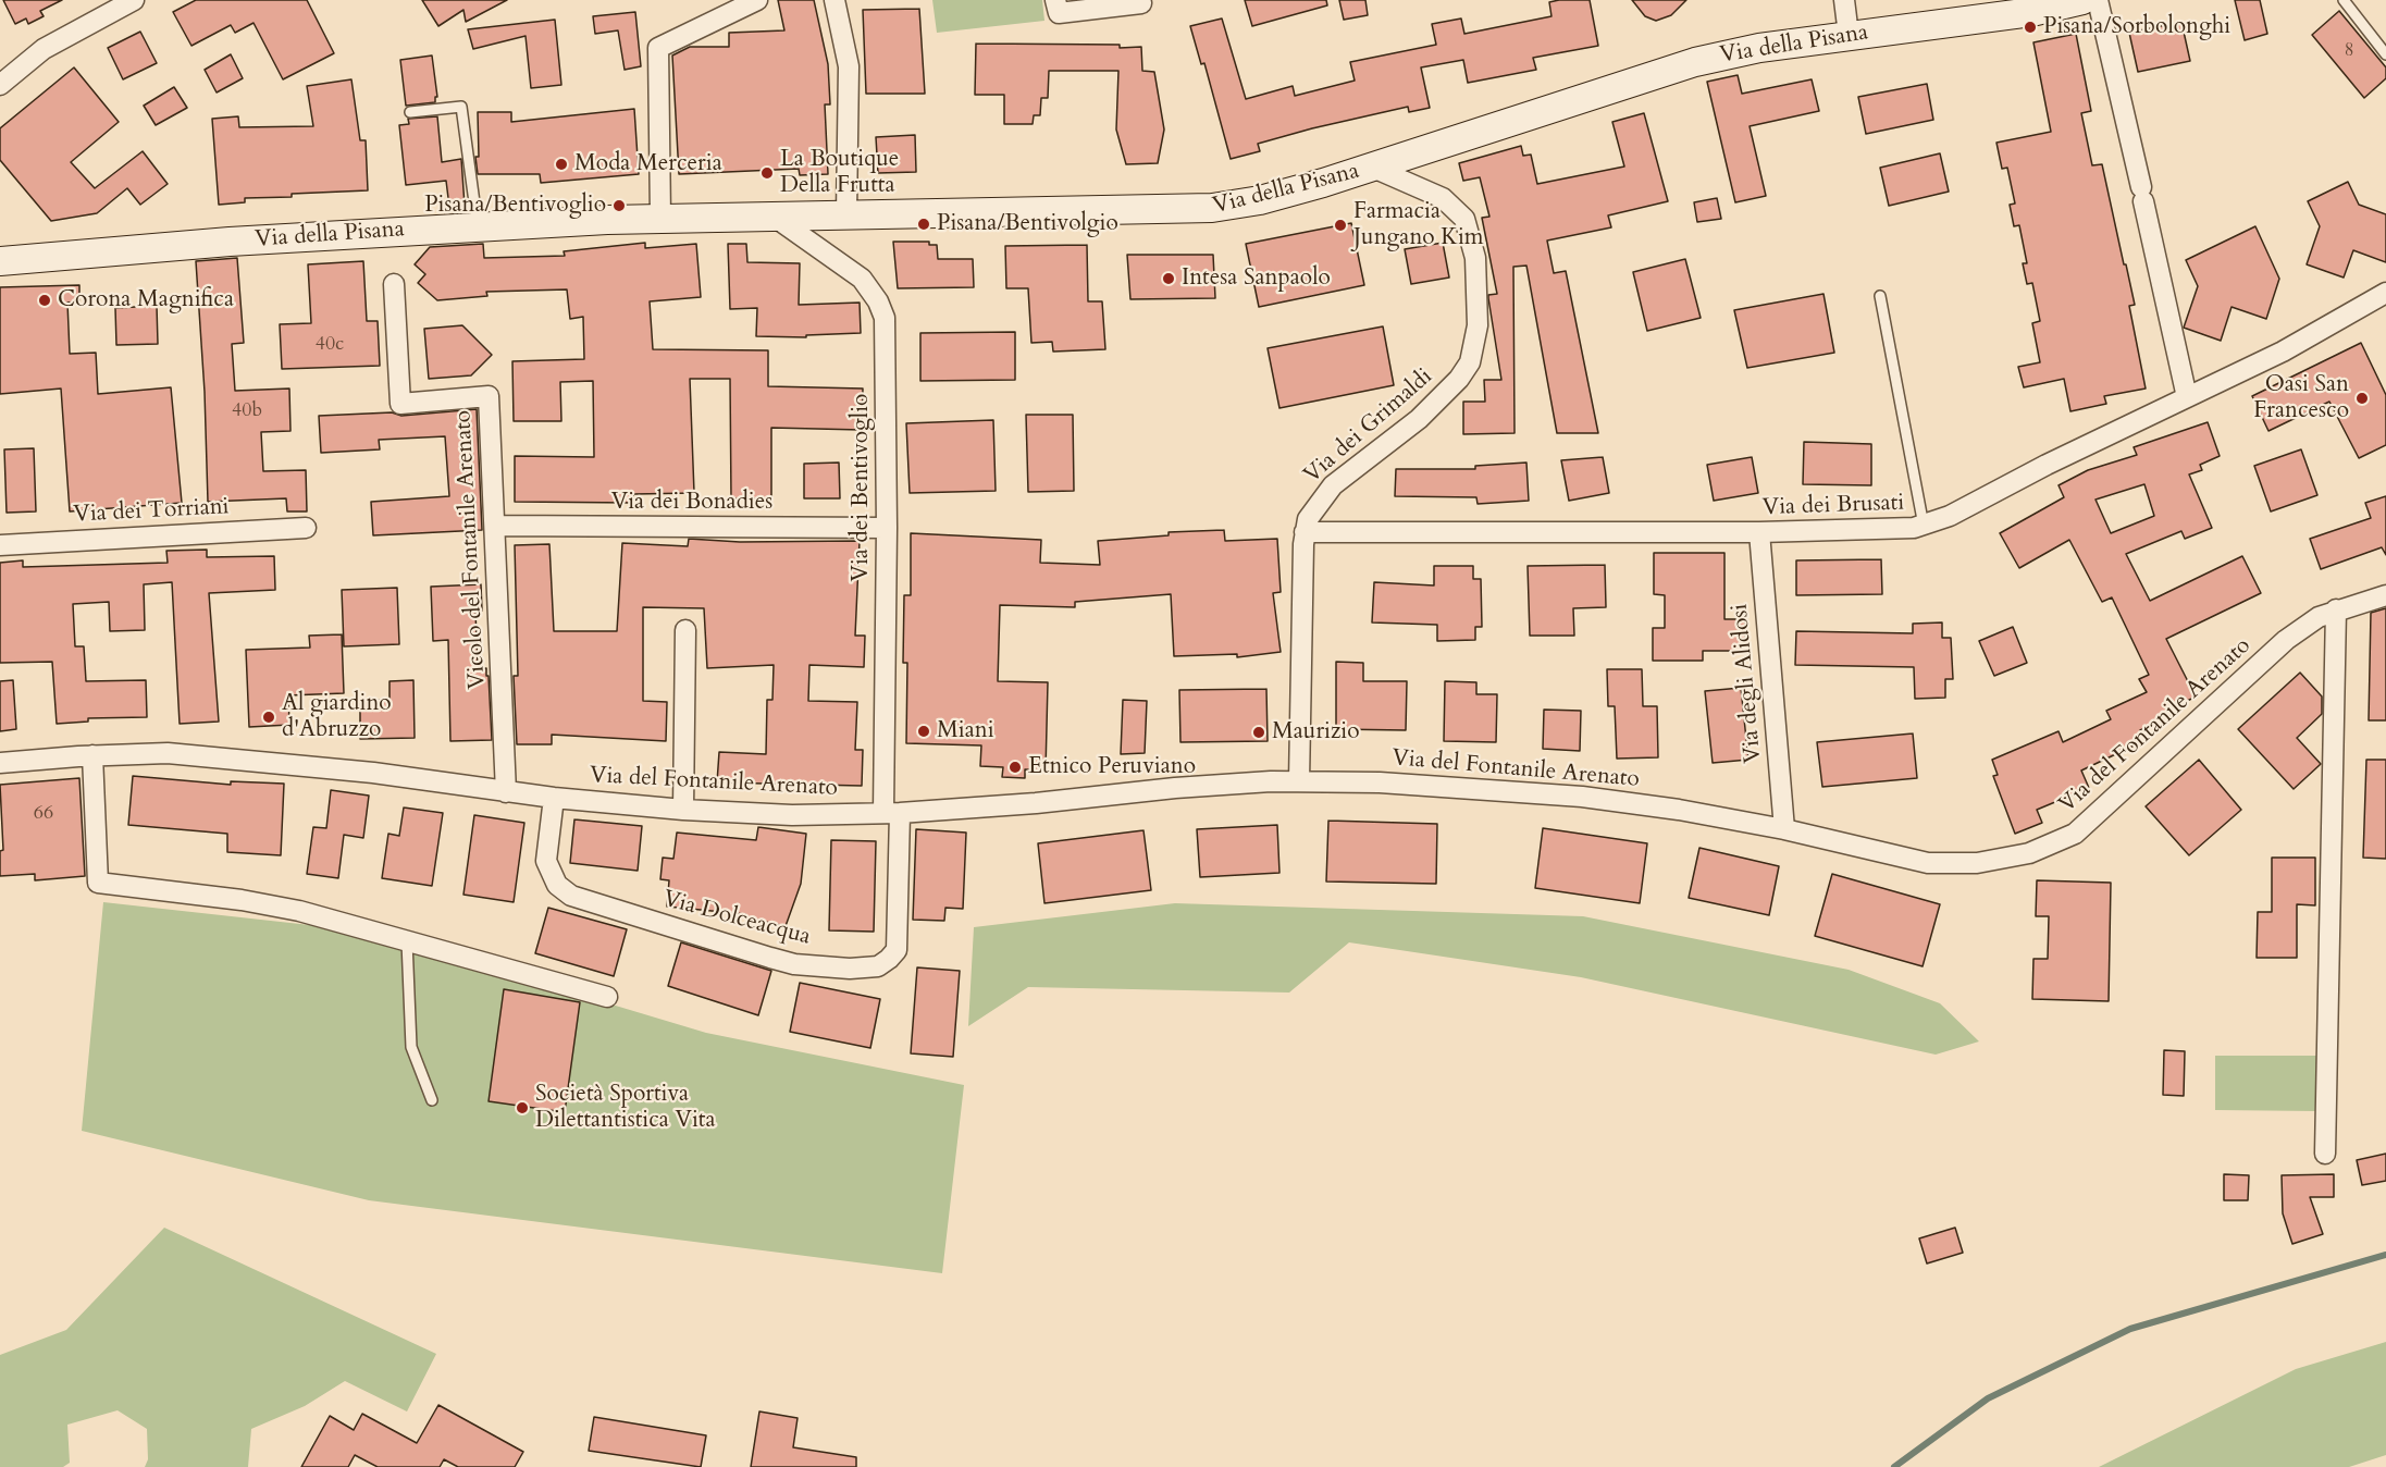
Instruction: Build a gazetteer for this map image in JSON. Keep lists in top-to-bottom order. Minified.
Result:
{"streets":{"main road":["Via della Pisana"],"street":["Via dei Grimaldi","Via dei Bentivoglio","Via dei Bonadies","Via dei Brusati","Via dei Torriani","Vicolo del Fontanile Arenato","Via degli Alidosi","Via del Fontanile Arenato","Via Dolceacqua"]},"crossings":[["Via della Pisana","Via dei Grimaldi"],["Via della Pisana","Via dei Bentivoglio"],["Via dei Grimaldi","Via dei Brusati"],["Via dei Grimaldi","Via del Fontanile Arenato"],["Via dei Bentivoglio","Via dei Bonadies"],["Via dei Bentivoglio","Via del Fontanile Arenato"],["Via dei Bentivoglio","Via Dolceacqua"],["Via dei Bonadies","Vicolo del Fontanile Arenato"],["Via dei Brusati","Via degli Alidosi"],["Vicolo del Fontanile Arenato","Via del Fontanile Arenato"],["Via degli Alidosi","Via del Fontanile Arenato"],["Via del Fontanile Arenato","Via Dolceacqua"]],"places":["Pisana/Sorbolonghi","Moda Merceria","La Boutique Della Frutta","Pisana/Bentivoglio","Pisana/Bentivolgio","Farmacia Jungano Kim","Intesa Sanpaolo","Corona Magnifica","Oasi San Francesco","Al giardino d'Abruzzo","Miani","Maurizio","Etnico Peruviano","Società Sportiva Dilettantistica Vita"],"house_numbers":["8","40c","40b","66"]}
